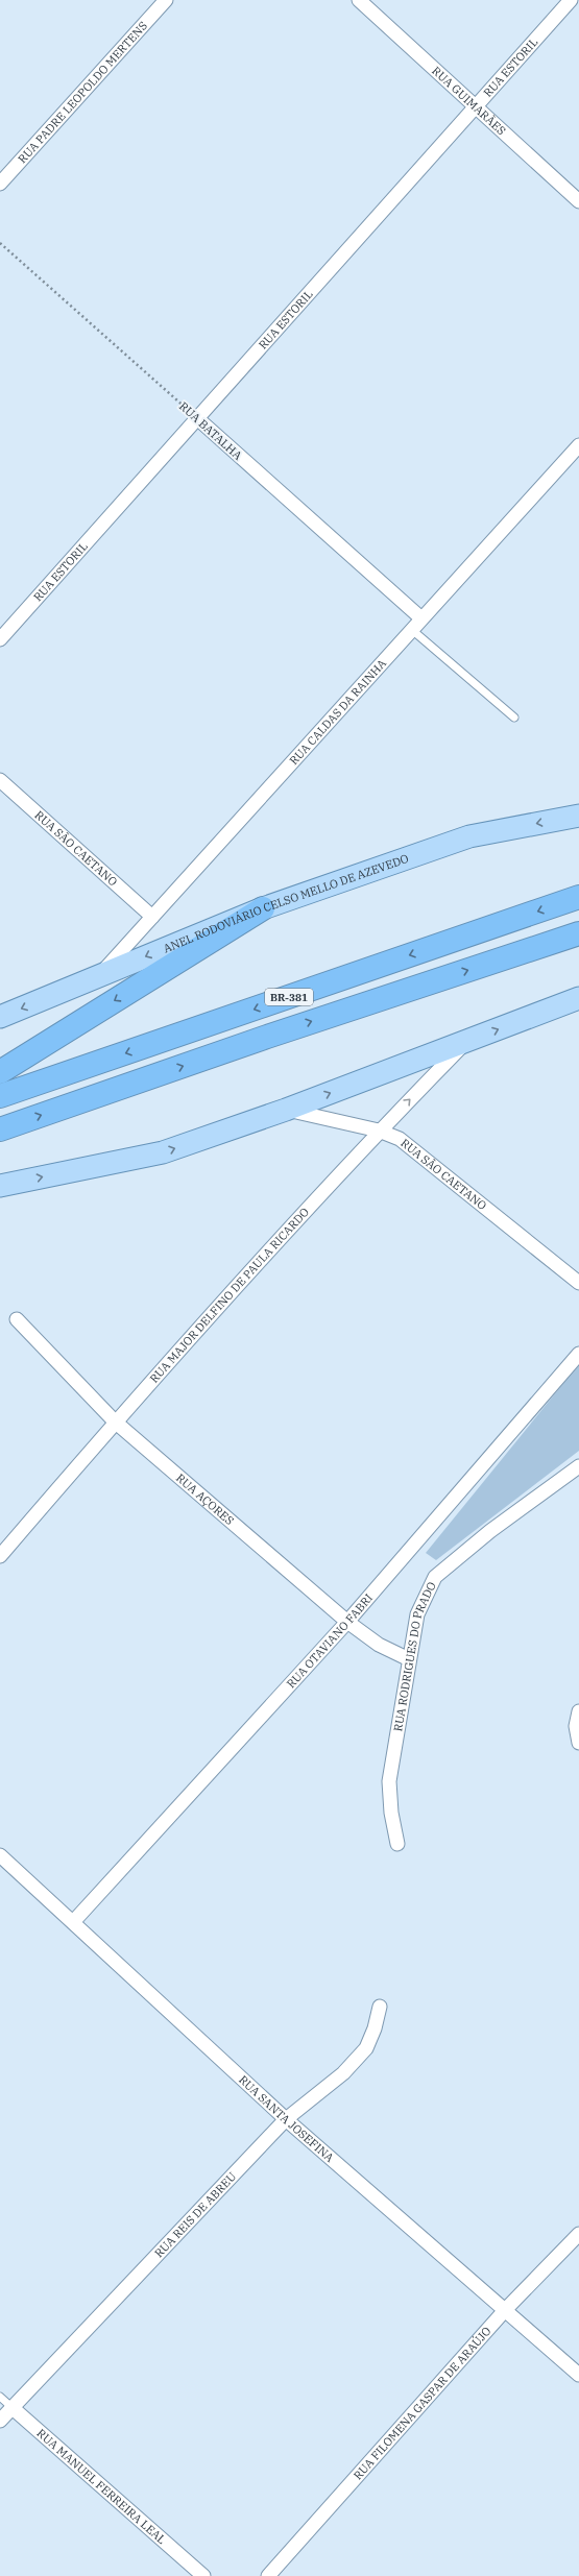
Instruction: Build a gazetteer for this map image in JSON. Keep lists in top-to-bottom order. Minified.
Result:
{"streets":{"highway":["BR-381"],"main road":["ANEL RODOVIÁRIO CELSO MELLO DE AZEVEDO"],"street":["RUA ESTORIL","RUA PADRE LEOPOLDO MERTENS","RUA GUIMARÃES","RUA BATALHA","RUA CALDAS DA RAINHA","RUA SÃO CAETANO","RUA MAJOR DELFINO DE PAULA RICARDO","RUA AÇORES","RUA OTAVIANO FABRI","RUA RODRIGUES DO PRADO","RUA SANTA JOSEFINA","RUA REIS DE ABREU","RUA FILOMENA GASPAR DE ARAÚJO","RUA MANUEL FERREIRA LEAL"]},"crossings":[["RUA ESTORIL","RUA GUIMARÃES"],["RUA ESTORIL","RUA BATALHA"],["RUA BATALHA","RUA CALDAS DA RAINHA"],["RUA CALDAS DA RAINHA","RUA SÃO CAETANO"],["RUA CALDAS DA RAINHA","ANEL RODOVIÁRIO CELSO MELLO DE AZEVEDO"],["RUA SÃO CAETANO","RUA MAJOR DELFINO DE PAULA RICARDO"],["RUA MAJOR DELFINO DE PAULA RICARDO","RUA AÇORES"],["RUA AÇORES","RUA OTAVIANO FABRI"],["RUA AÇORES","RUA RODRIGUES DO PRADO"],["RUA OTAVIANO FABRI","RUA SANTA JOSEFINA"],["RUA SANTA JOSEFINA","RUA REIS DE ABREU"],["RUA SANTA JOSEFINA","RUA FILOMENA GASPAR DE ARAÚJO"],["RUA REIS DE ABREU","RUA MANUEL FERREIRA LEAL"]]}
